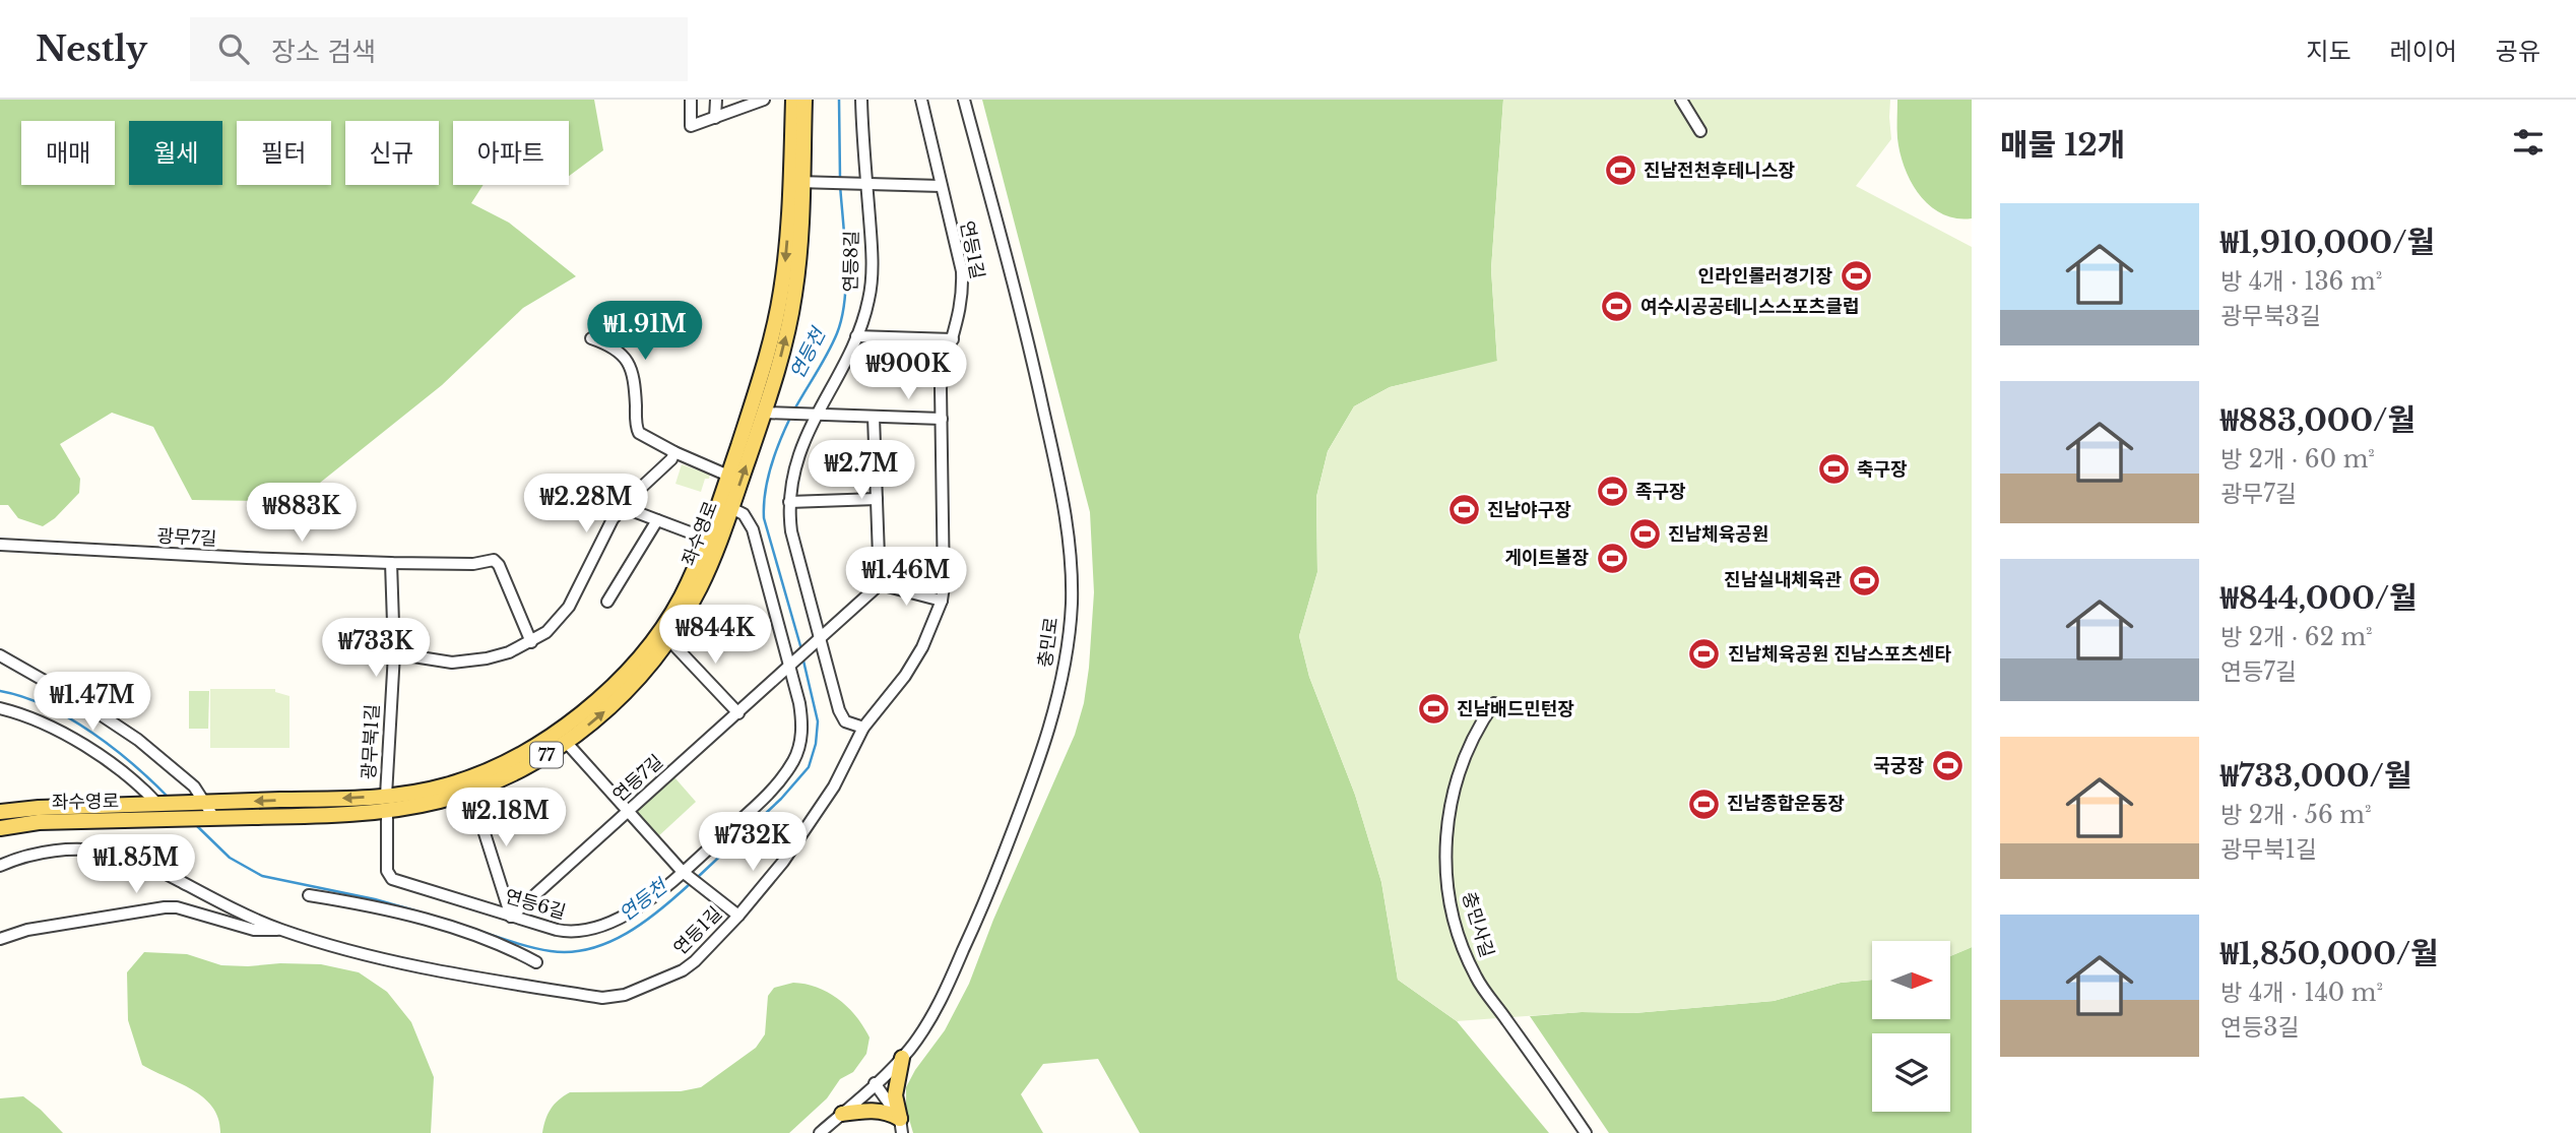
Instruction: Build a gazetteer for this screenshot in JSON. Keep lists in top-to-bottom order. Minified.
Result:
{"streets":{"main road":["좌수영로","77"],"street":["연등1길","연등8길","광무7길","충민로","광무북1길","연등7길","연등6길","충민사길"]},"crossings":[["연등1길","연등8길"],["연등8길","연등7길"],["좌수영로","광무북1길"],["좌수영로","연등6길"],["광무7길","광무북1길"],["광무북1길","연등6길"],["연등7길","연등6길"]],"water":["연등천"],"places":{"sports":["진남전천후테니스장","인라인롤러경기장","여수시공공테니스스포츠클럽","축구장","족구장","진남야구장","진남체육공원","게이트볼장","진남실내체육관","진남체육공원 진남스포츠센타","진남배드민턴장","국궁장","진남종합운동장"]},"north":"right","page":{"header":"Nestly","search":"장소 검색","nav":["지도","레이어","공유"],"heading":"매물 12개","chip":["매매","월세","필터","신규","아파트"],"list":[{"name":"₩1,910,000/월","note":"방 4개 · 136 m² · 광무북3길"},{"name":"₩883,000/월","note":"방 2개 · 60 m² · 광무7길"},{"name":"₩844,000/월","note":"방 2개 · 62 m² · 연등7길"},{"name":"₩733,000/월","note":"방 2개 · 56 m² · 광무북1길"},{"name":"₩1,850,000/월","note":"방 4개 · 140 m² · 연등3길"}],"price":["₩1.91M","₩900K","₩2.7M","₩2.28M","₩883K","₩1.46M","₩844K","₩733K","₩1.47M","₩2.18M","₩732K","₩1.85M"]}}
